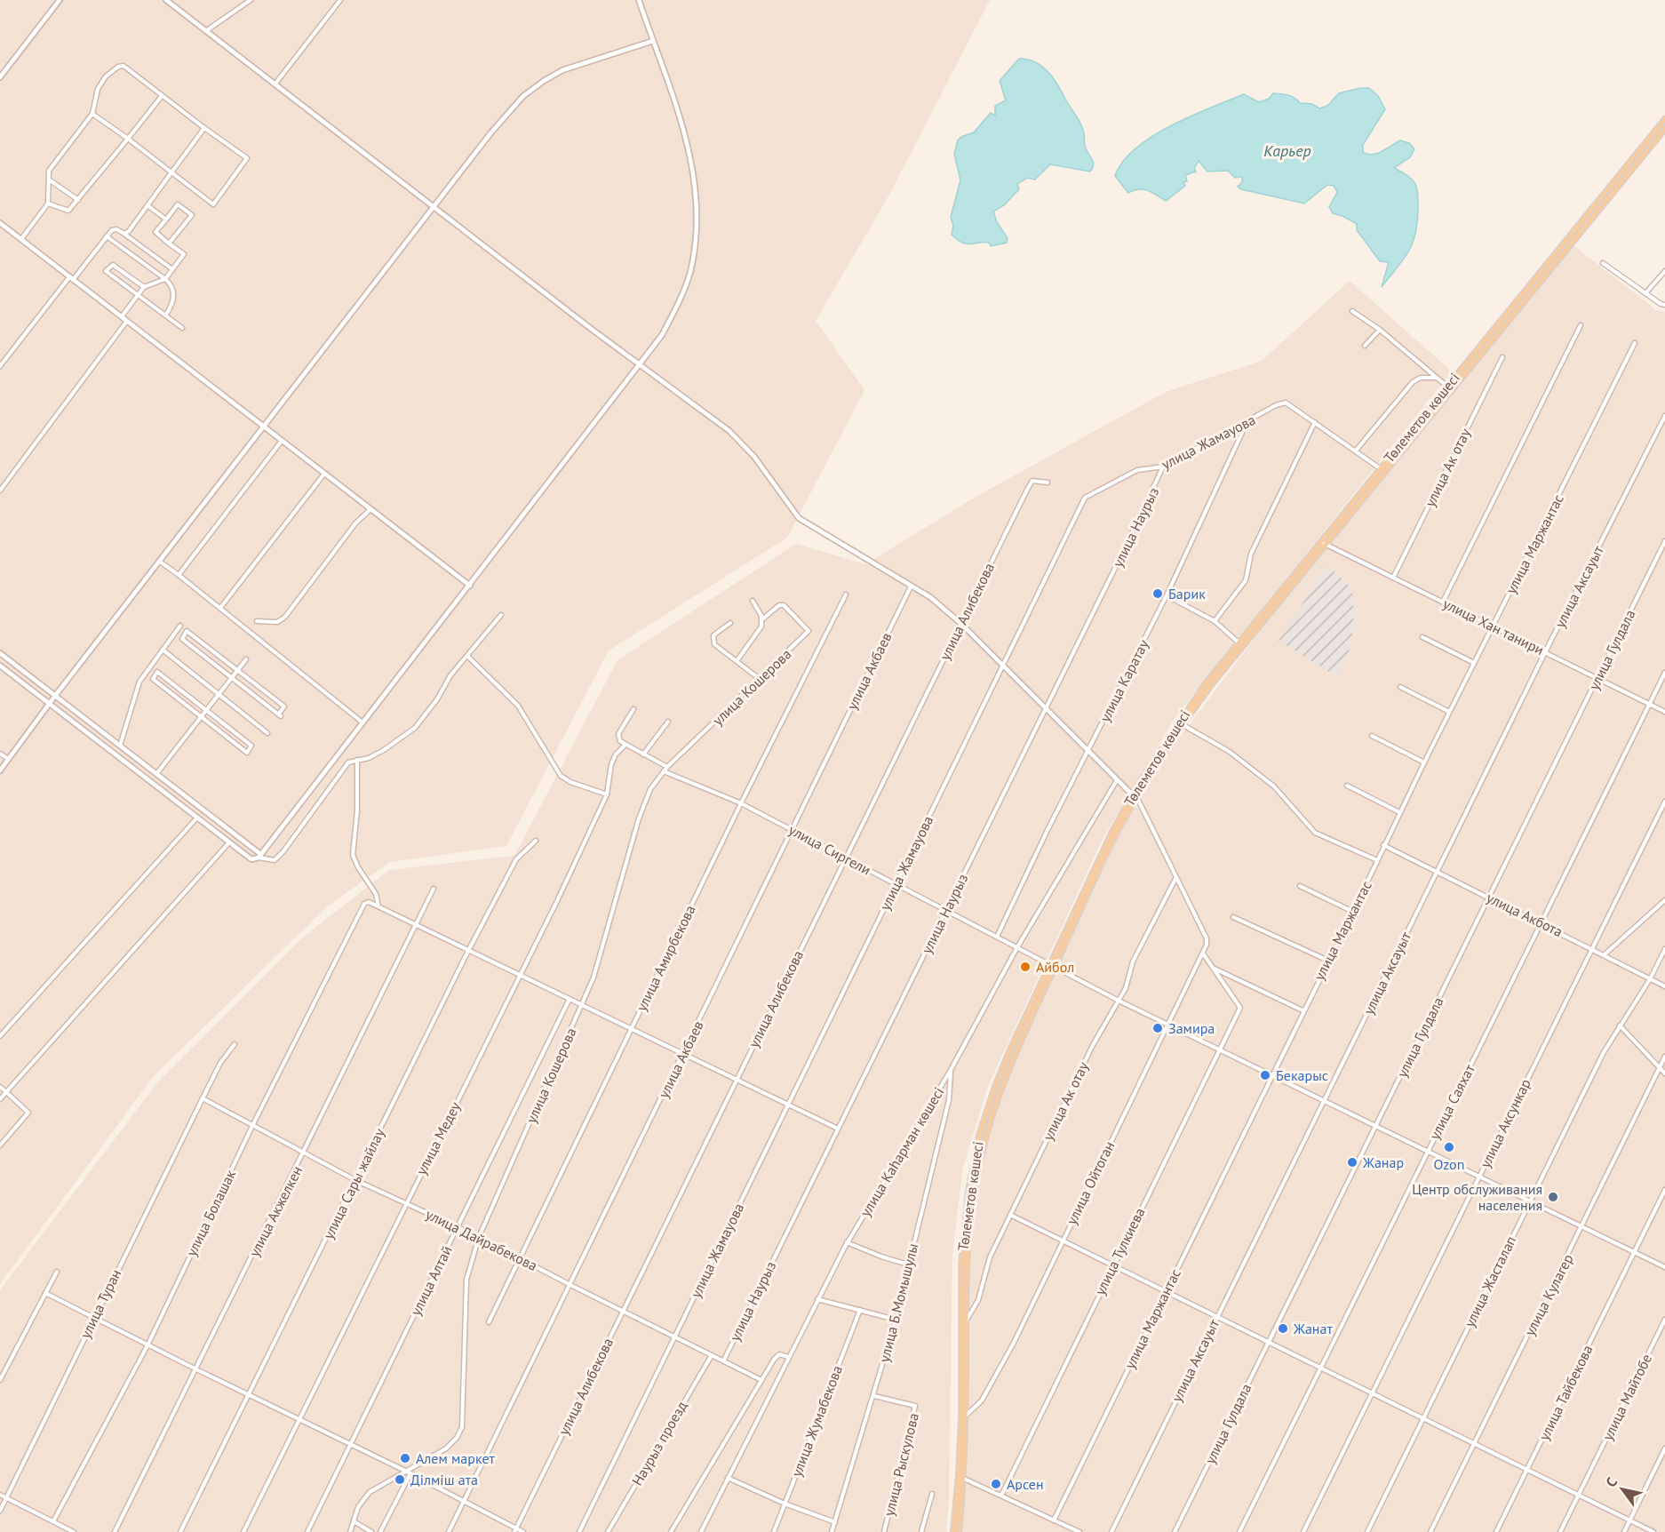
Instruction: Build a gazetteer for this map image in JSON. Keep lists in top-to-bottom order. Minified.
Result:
{"streets":{"main road":["Төлеметов көшесі"],"street":["улица Жамауова","улица Ак отау","улица Наурыз","улица Маржантас","улица Аксауыт","улица Алибекова","улица Хан танири","улица Гулдала","улица Акбаев","улица Каратау","улица Кошерова","улица Сиргели","улица Акбота","улица Амирбекова","улица Саяхат","улица Аксункар","улица Медеу","улица Каһарман көшесі","улица Ойтоган","улица Сары жайлау","улица Акжелкен","улица Болашак","улица Дайрабекова","улица Тулкиева","улица Алтай","улица Жасталап","улица Кулагер","улица Б.Момышулы","улица Туран","улица Тайбекова","улица Майтобе","улица Жумабекова","Наурыз проезд","улица Рыскулова"]},"crossings":[["Төлеметов көшесі","улица Жамауова"],["Төлеметов көшесі","улица Ак отау"],["Төлеметов көшесі","улица Хан танири"],["Төлеметов көшесі","улица Сиргели"],["Төлеметов көшесі","улица Ойтоган"],["улица Жамауова","улица Наурыз"],["улица Жамауова","улица Каратау"],["улица Жамауова","улица Сиргели"],["улица Жамауова","улица Дайрабекова"],["улица Ак отау","улица Хан танири"],["улица Ак отау","улица Сиргели"],["улица Ак отау","улица Ойтоган"],["улица Наурыз","улица Сиргели"],["улица Наурыз","улица Дайрабекова"],["улица Маржантас","улица Хан танири"],["улица Маржантас","улица Сиргели"],["улица Маржантас","улица Акбота"],["улица Аксауыт","улица Хан танири"],["улица Аксауыт","улица Сиргели"],["улица Аксауыт","улица Акбота"],["улица Алибекова","улица Сиргели"],["улица Алибекова","улица Дайрабекова"],["улица Хан танири","улица Гулдала"],["улица Хан танири","улица Саяхат"],["улица Гулдала","улица Сиргели"],["улица Гулдала","улица Акбота"],["улица Акбаев","улица Сиргели"],["улица Акбаев","улица Дайрабекова"],["улица Каратау","улица Сиргели"],["улица Кошерова","улица Сиргели"],["улица Кошерова","улица Дайрабекова"],["улица Сиргели","улица Амирбекова"],["улица Сиргели","улица Саяхат"],["улица Сиргели","улица Аксункар"],["улица Сиргели","улица Каһарман көшесі"],["улица Сиргели","улица Ойтоган"],["улица Сиргели","улица Тулкиева"],["улица Сиргели","улица Жасталап"],["улица Сиргели","улица Кулагер"],["улица Сиргели","улица Тайбекова"],["улица Акбота","улица Саяхат"],["улица Акбота","улица Аксункар"],["улица Акбота","улица Жасталап"],["улица Амирбекова","улица Дайрабекова"],["улица Медеу","улица Дайрабекова"],["улица Каһарман көшесі","улица Б.Момышулы"],["улица Сары жайлау","улица Дайрабекова"],["улица Акжелкен","улица Дайрабекова"],["улица Болашак","улица Дайрабекова"],["улица Дайрабекова","улица Алтай"],["улица Дайрабекова","улица Туран"],["улица Дайрабекова","Наурыз проезд"],["улица Б.Момышулы","улица Рыскулова"]],"water":["Карьер"],"places":["Барик","Айбол","Замира","Бекарыс","Ozon","Жанар","Центр обслуживания населения","Жанат","Алем маркет","Ділміш ата","Арсен"],"north":"top left"}
